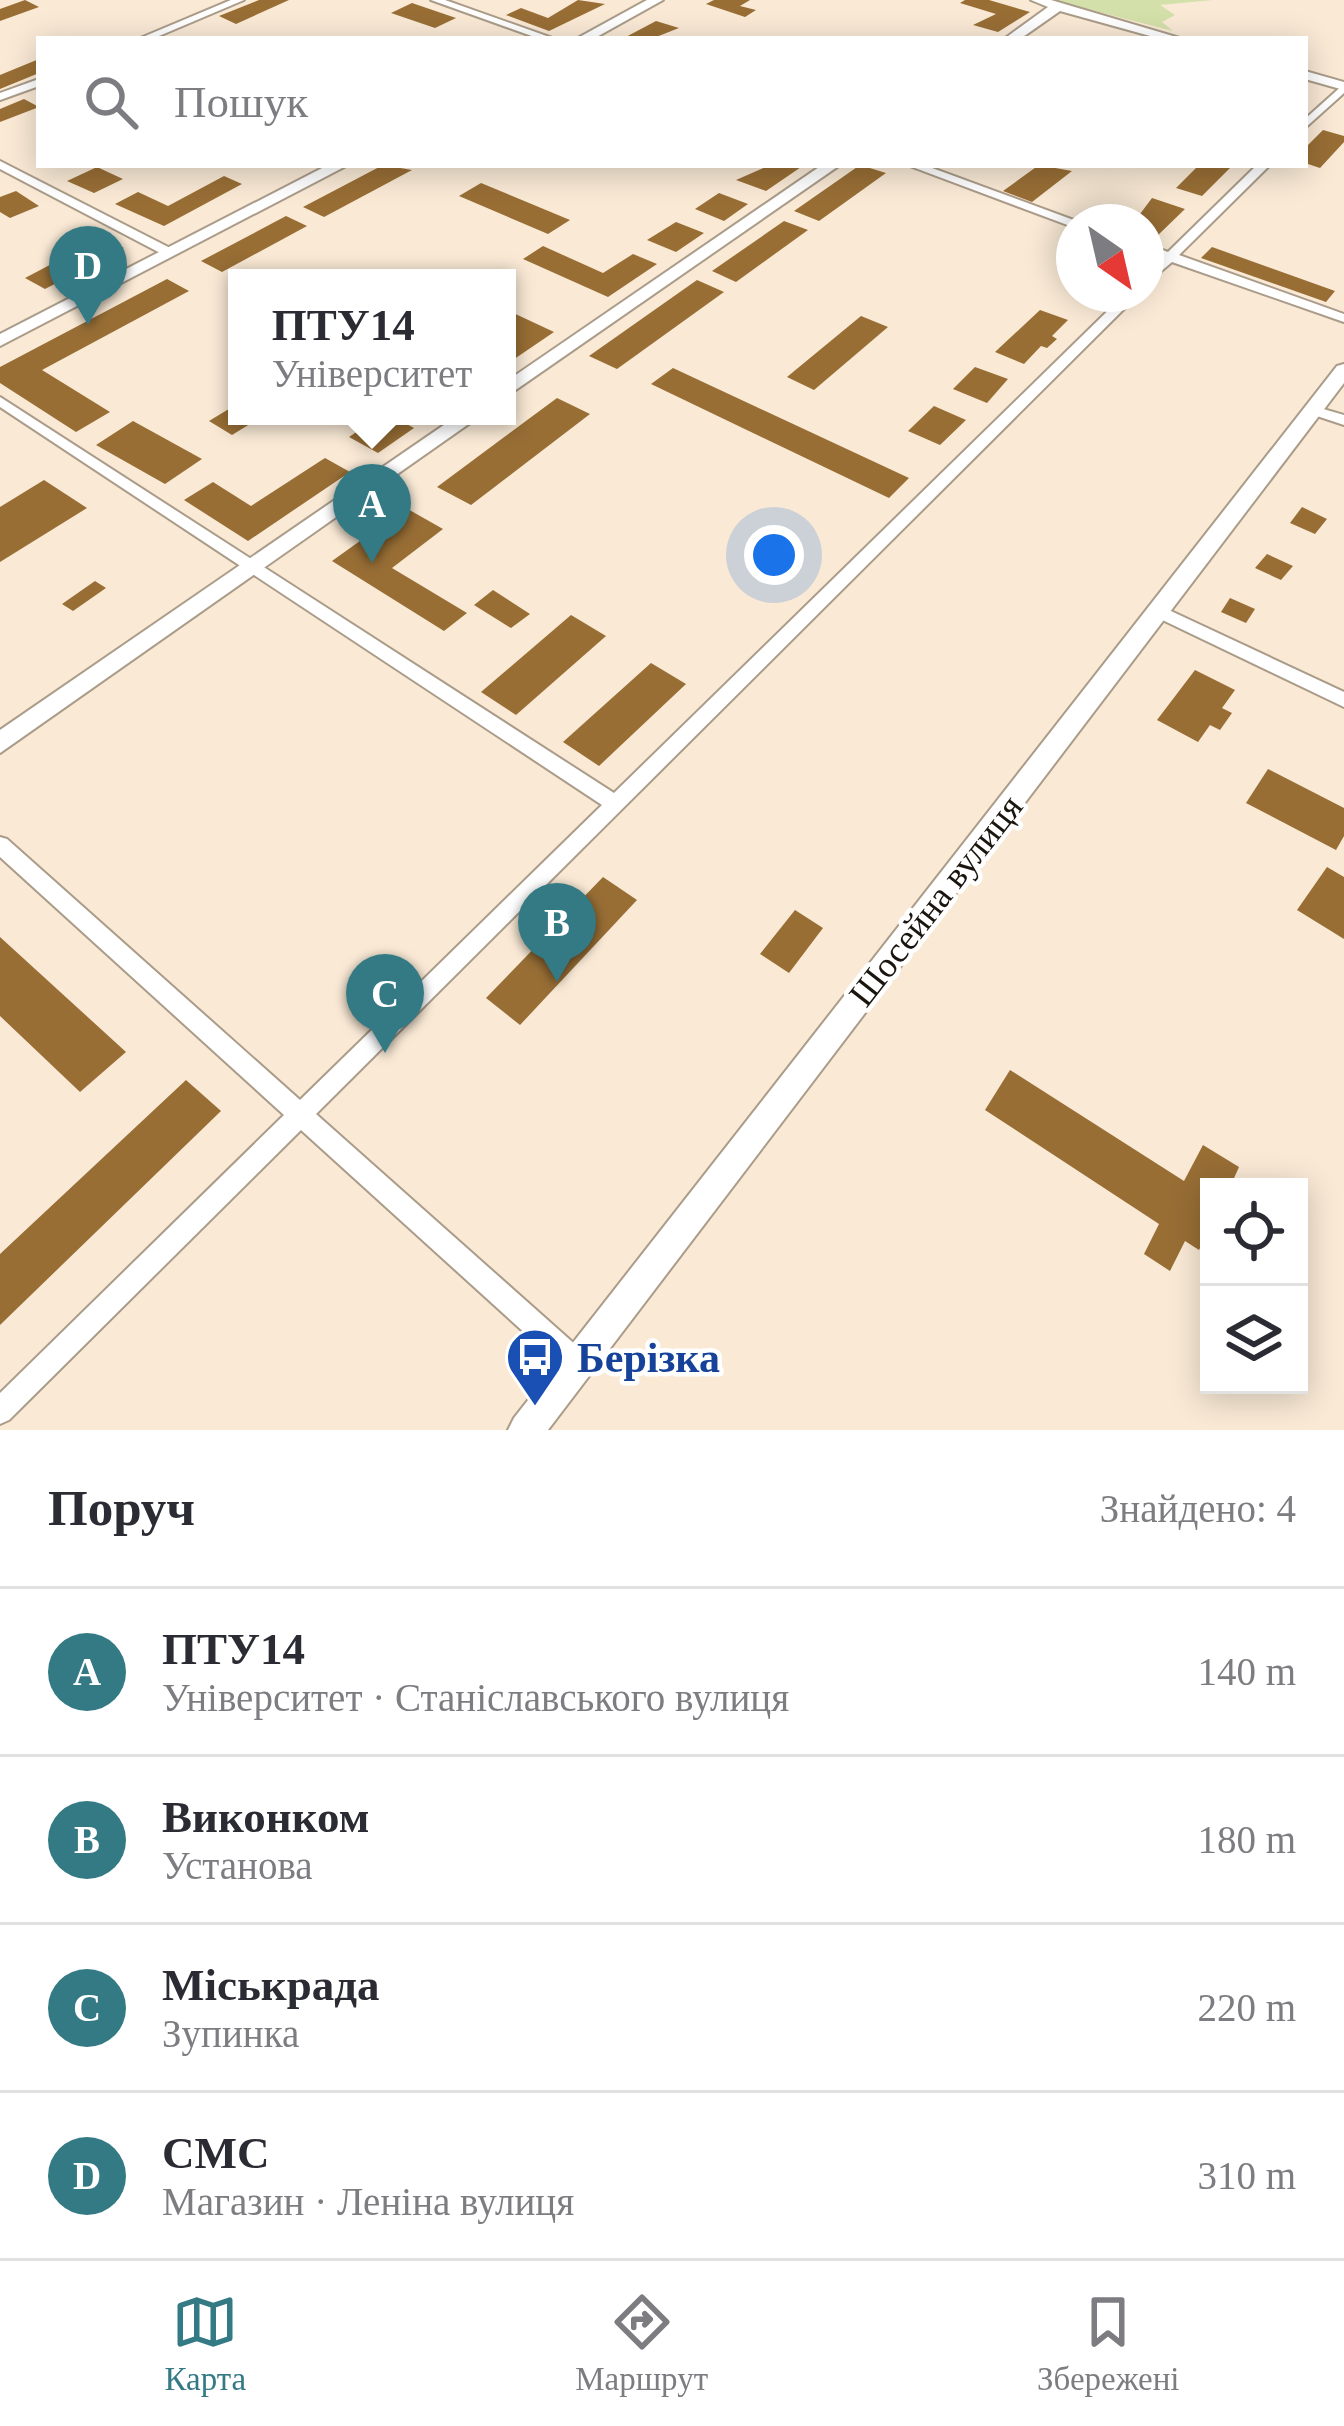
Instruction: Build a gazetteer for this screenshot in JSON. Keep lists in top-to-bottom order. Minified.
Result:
{"streets":{"street":["Шосейна вулиця"]},"places":{"bus stop":["Берізка"]},"north":"bottom right","page":{"search":"Пошук","pins":["D","A","B","C"],"popup":["ПТУ14","Університет"],"heading":["Поруч","Знайдено: 4"],"list":[{"mark":"A","name":"ПТУ14","note":"Університет · Станіславського вулиця","value":"140 m"},{"mark":"B","name":"Виконком","note":"Установа","value":"180 m"},{"mark":"C","name":"Міськрада","note":"Зупинка","value":"220 m"},{"mark":"D","name":"СМС","note":"Магазин · Леніна вулиця","value":"310 m"}],"nav":["Карта","Маршрут","Збережені"]}}
